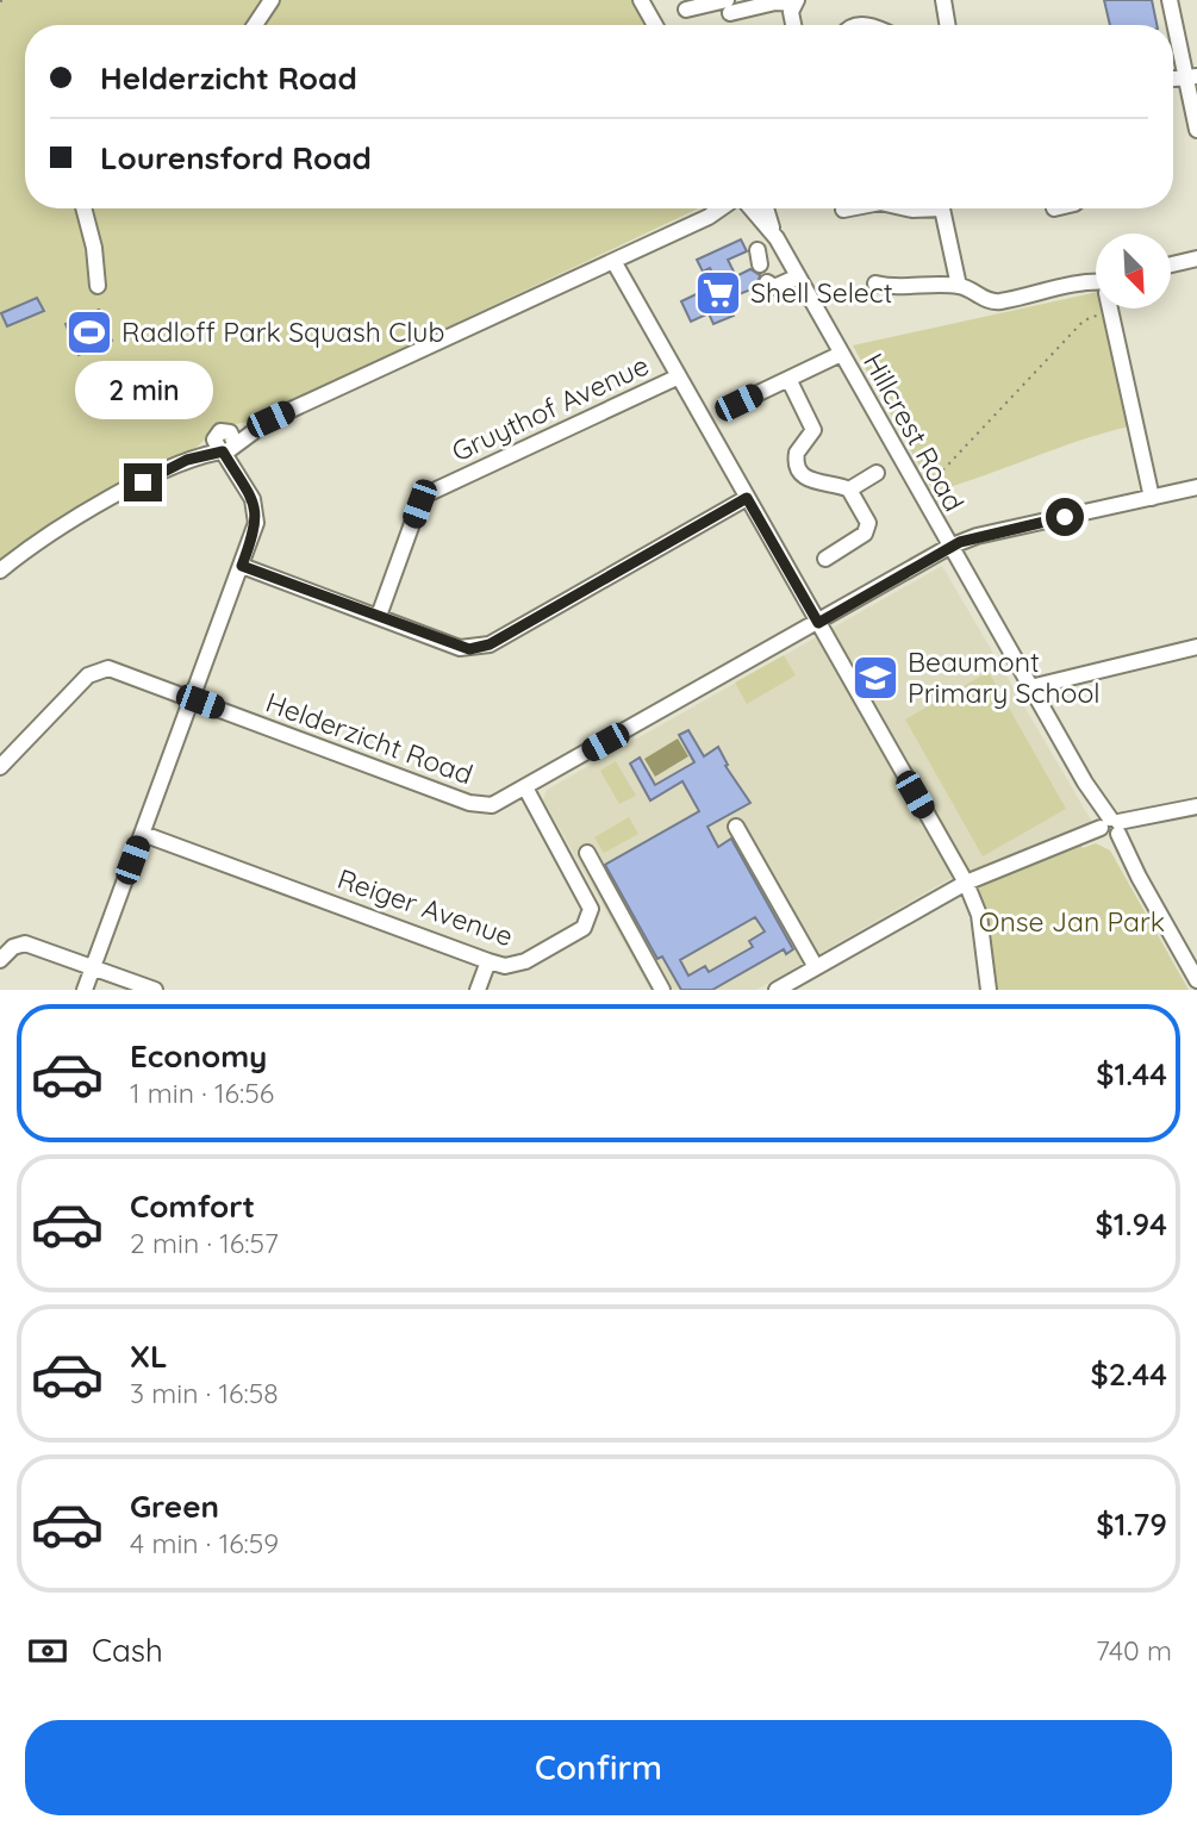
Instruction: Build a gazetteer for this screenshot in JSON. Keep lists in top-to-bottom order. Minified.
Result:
{"streets":{"street":["Gruythof Avenue","Hillcrest Road","Helderzicht Road","Reiger Avenue"]},"crossings":[["Hillcrest Road","Helderzicht Road"],["Helderzicht Road","Reiger Avenue"]],"parks":["Onse Jan Park"],"places":{"supermarket":["Shell Select"],"sports":["Radloff Park Squash Club"],"school or university":["Beaumont Primary School"]},"north":"bottom right","page":{"banner":["Helderzicht Road","Lourensford Road"],"bubble":"2 min","list":[{"name":"Economy","note":"1 min · 16:56","value":"$1.44"},{"name":"Comfort","note":"2 min · 16:57","value":"$1.94"},{"name":"XL","note":"3 min · 16:58","value":"$2.44"},{"name":"Green","note":"4 min · 16:59","value":"$1.79"}],"pay":["Cash","740 m"],"buttons":"Confirm"}}
